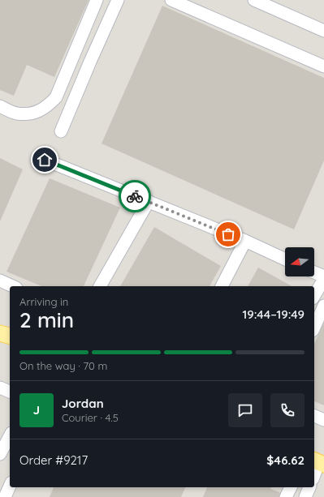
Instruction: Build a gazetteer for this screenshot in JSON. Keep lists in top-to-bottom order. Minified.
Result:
{"north":"left","page":{"heading":["2 min","Arriving in","19:44–19:49"],"panel":["Jordan","Courier · 4.5","Order #9217","$46.62"],"bar":"On the way · 70 m","round":"J"}}
